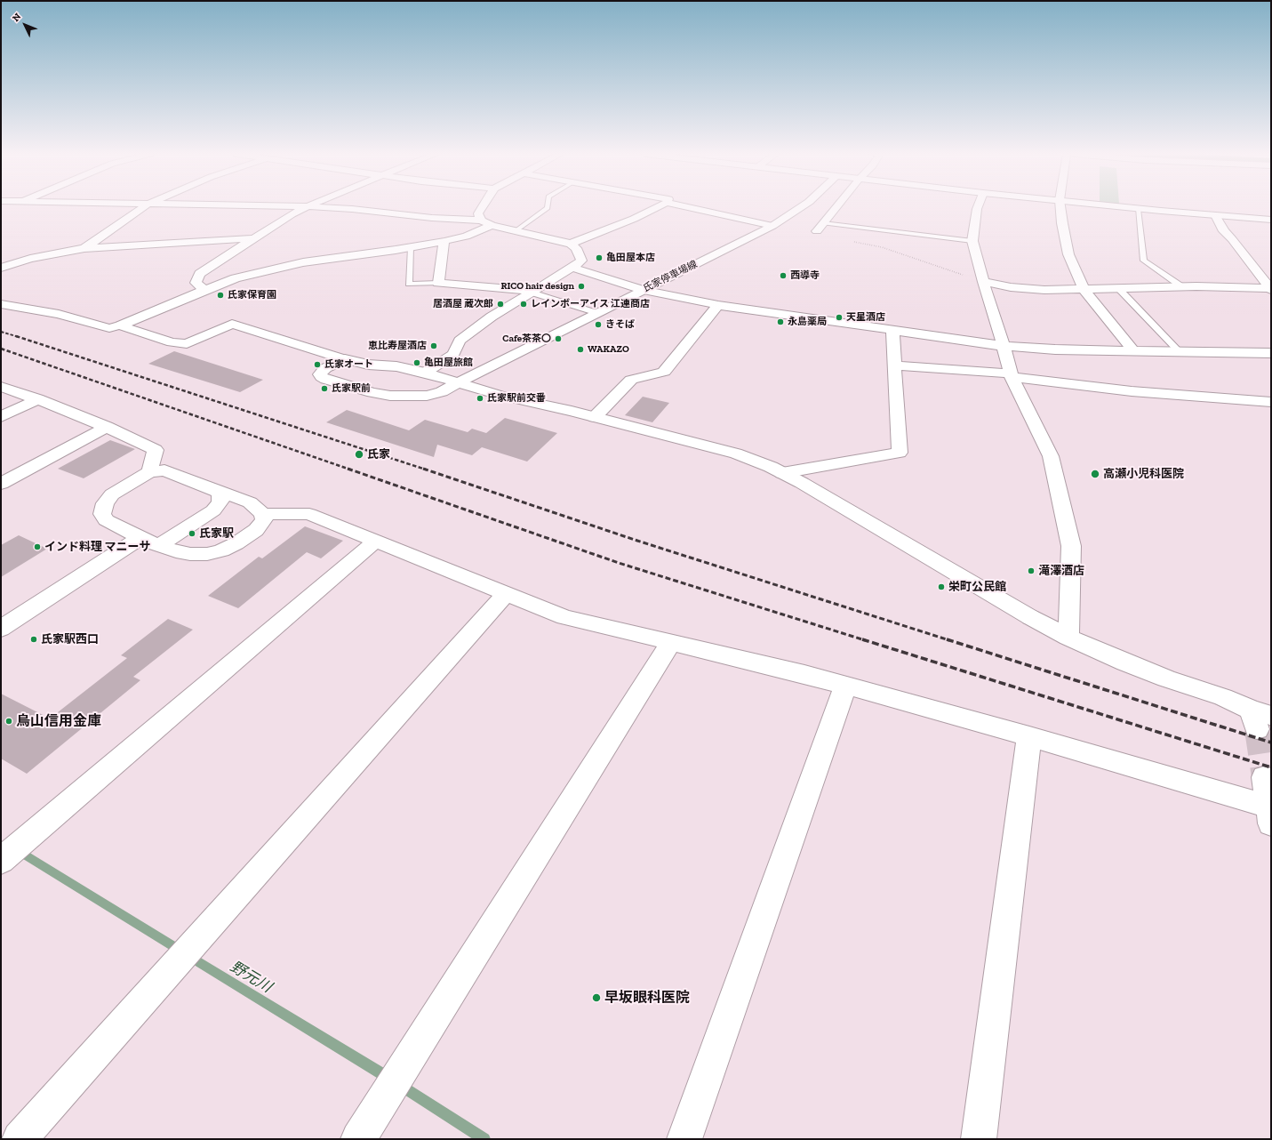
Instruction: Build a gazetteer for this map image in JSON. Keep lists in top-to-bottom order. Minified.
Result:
{"streets":{"street":["氏家停車場線"]},"water":["野元川"],"places":["亀田屋本店","西導寺","RICO hair design","氏家保育園","居酒屋 蔵次郎","レインボーアイス 江連商店","天星酒店","永島薬局","きそば","Cafe茶茶〇","恵比寿屋酒店","WAKAZO","亀田屋旅館","氏家オート","氏家駅前","氏家駅前交番","氏家","高瀬小児科医院","氏家駅","インド料理 マニーサ","滝澤酒店","栄町公民館","氏家駅西口","烏山信用金庫","早坂眼科医院"],"north":"top left"}
